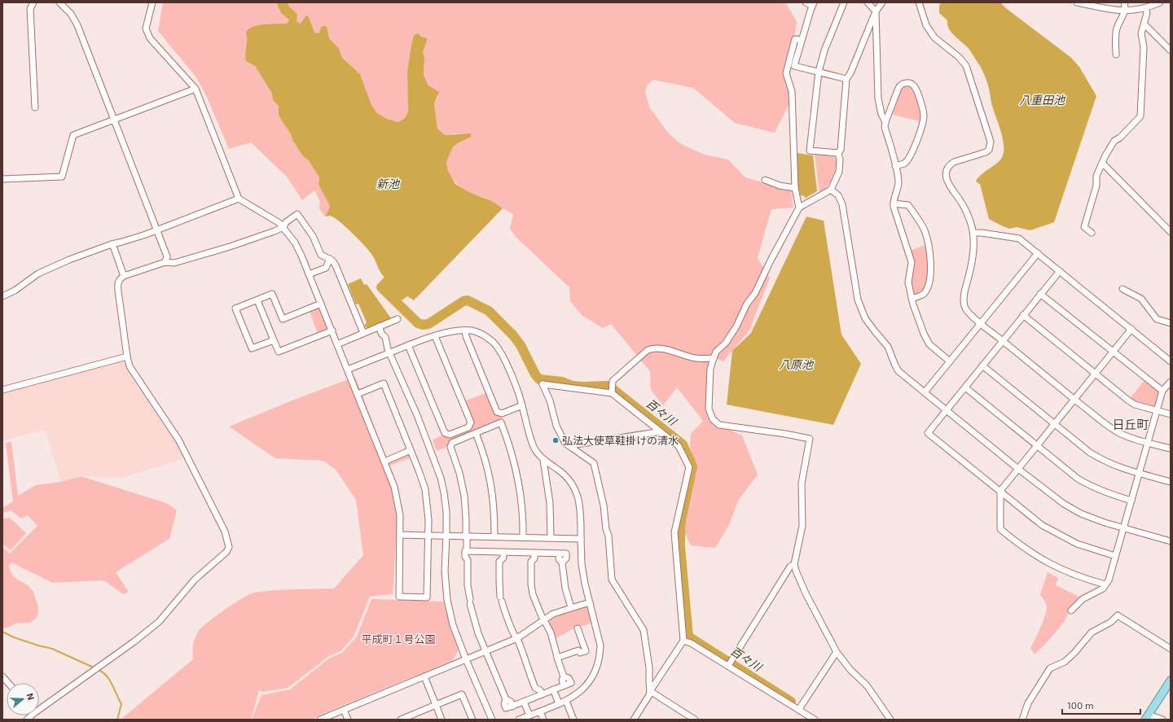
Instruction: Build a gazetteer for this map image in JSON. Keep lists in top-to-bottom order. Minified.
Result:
{"districts":["日丘町"],"water":["八重田池","新池","八原池","百々川"],"parks":["平成町１号公園"],"places":["弘法大使草鞋掛けの清水"],"scale_bar":"100 m","north":"right"}
